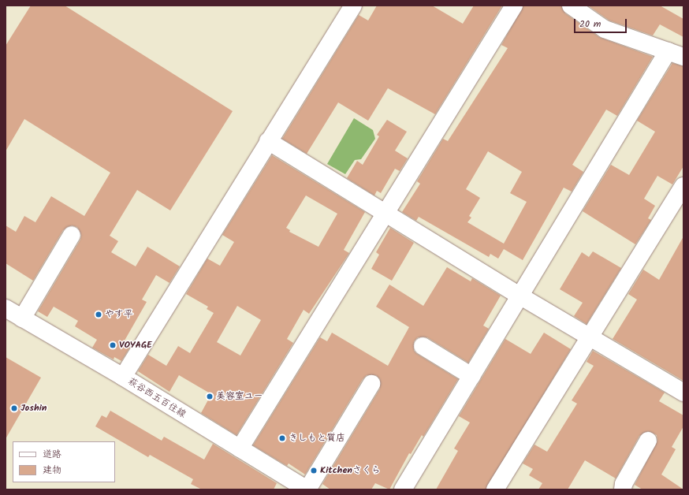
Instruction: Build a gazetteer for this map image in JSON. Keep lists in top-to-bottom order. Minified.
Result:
{"streets":{"street":["萩谷西五百住線"]},"places":["やす平","VOYAGE","美容室ユー","Joshin","きしもと質店","Kitchenさくら"],"legend":["道路","建物"],"scale_bar":"20 m"}
